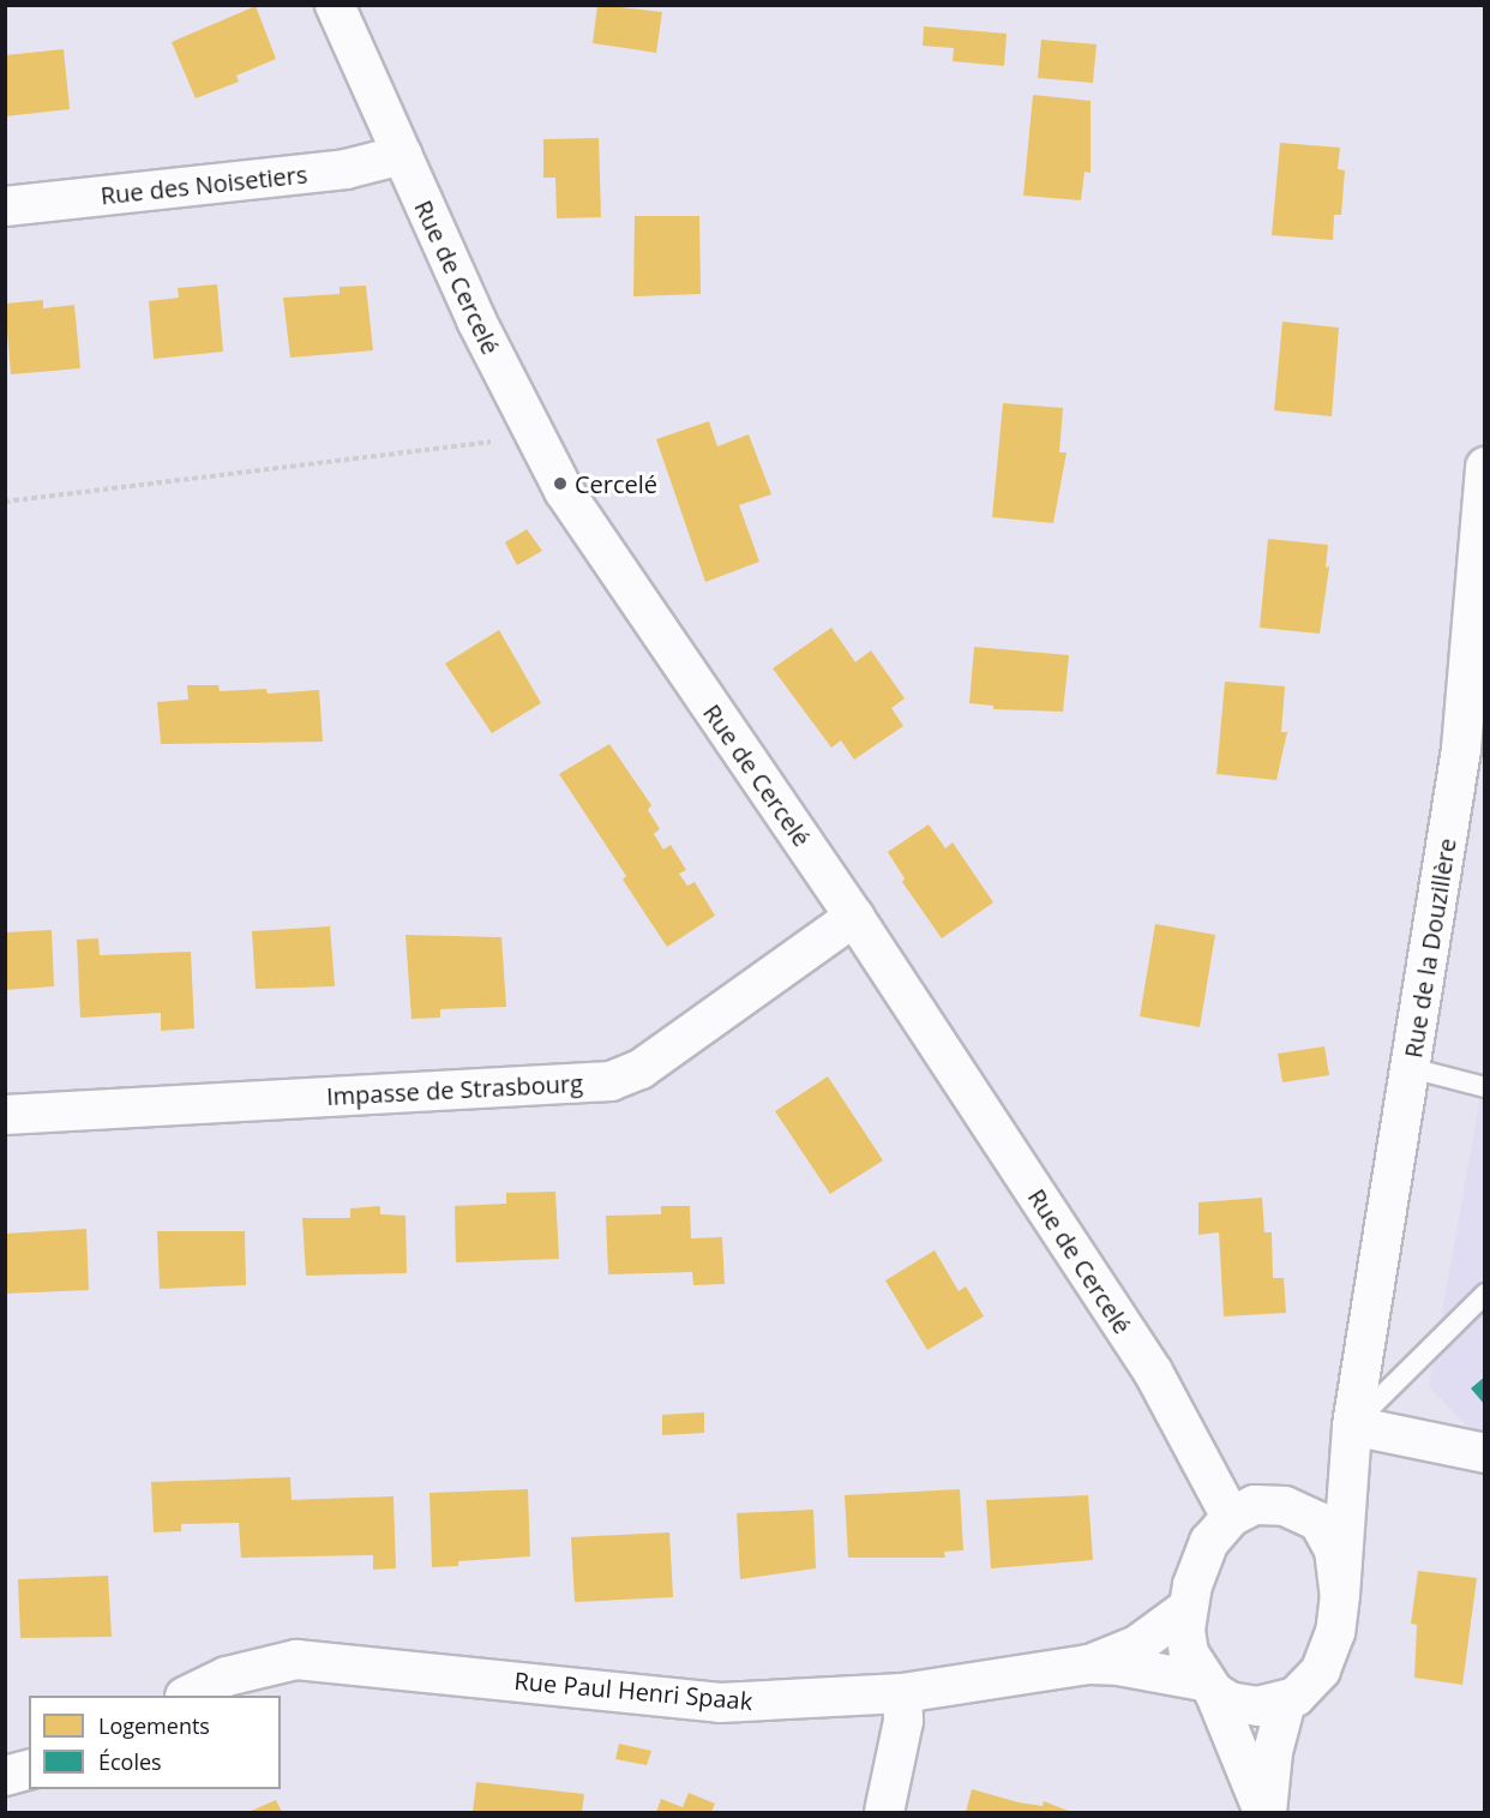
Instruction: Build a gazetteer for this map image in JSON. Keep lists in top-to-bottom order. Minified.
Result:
{"streets":{"street":["Rue des Noisetiers","Rue de Cercelé","Rue de la Douzillère","Impasse de Strasbourg","Rue Paul Henri Spaak"]},"crossings":[["Rue des Noisetiers","Rue de Cercelé"],["Rue de Cercelé","Rue de la Douzillère"],["Rue de Cercelé","Impasse de Strasbourg"],["Rue de Cercelé","Rue Paul Henri Spaak"],["Rue de la Douzillère","Rue Paul Henri Spaak"]],"places":["Cercelé"],"legend":["Logements","Écoles"]}
